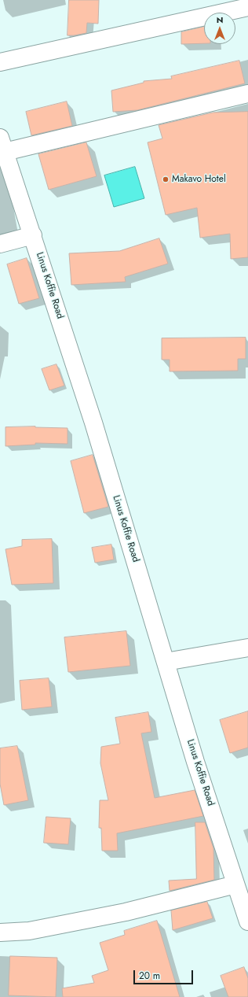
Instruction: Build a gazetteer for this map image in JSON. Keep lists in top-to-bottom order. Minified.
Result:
{"streets":{"street":["Linus Koffie Road"]},"places":["Makavo Hotel"],"scale_bar":"20 m","north":"top"}
